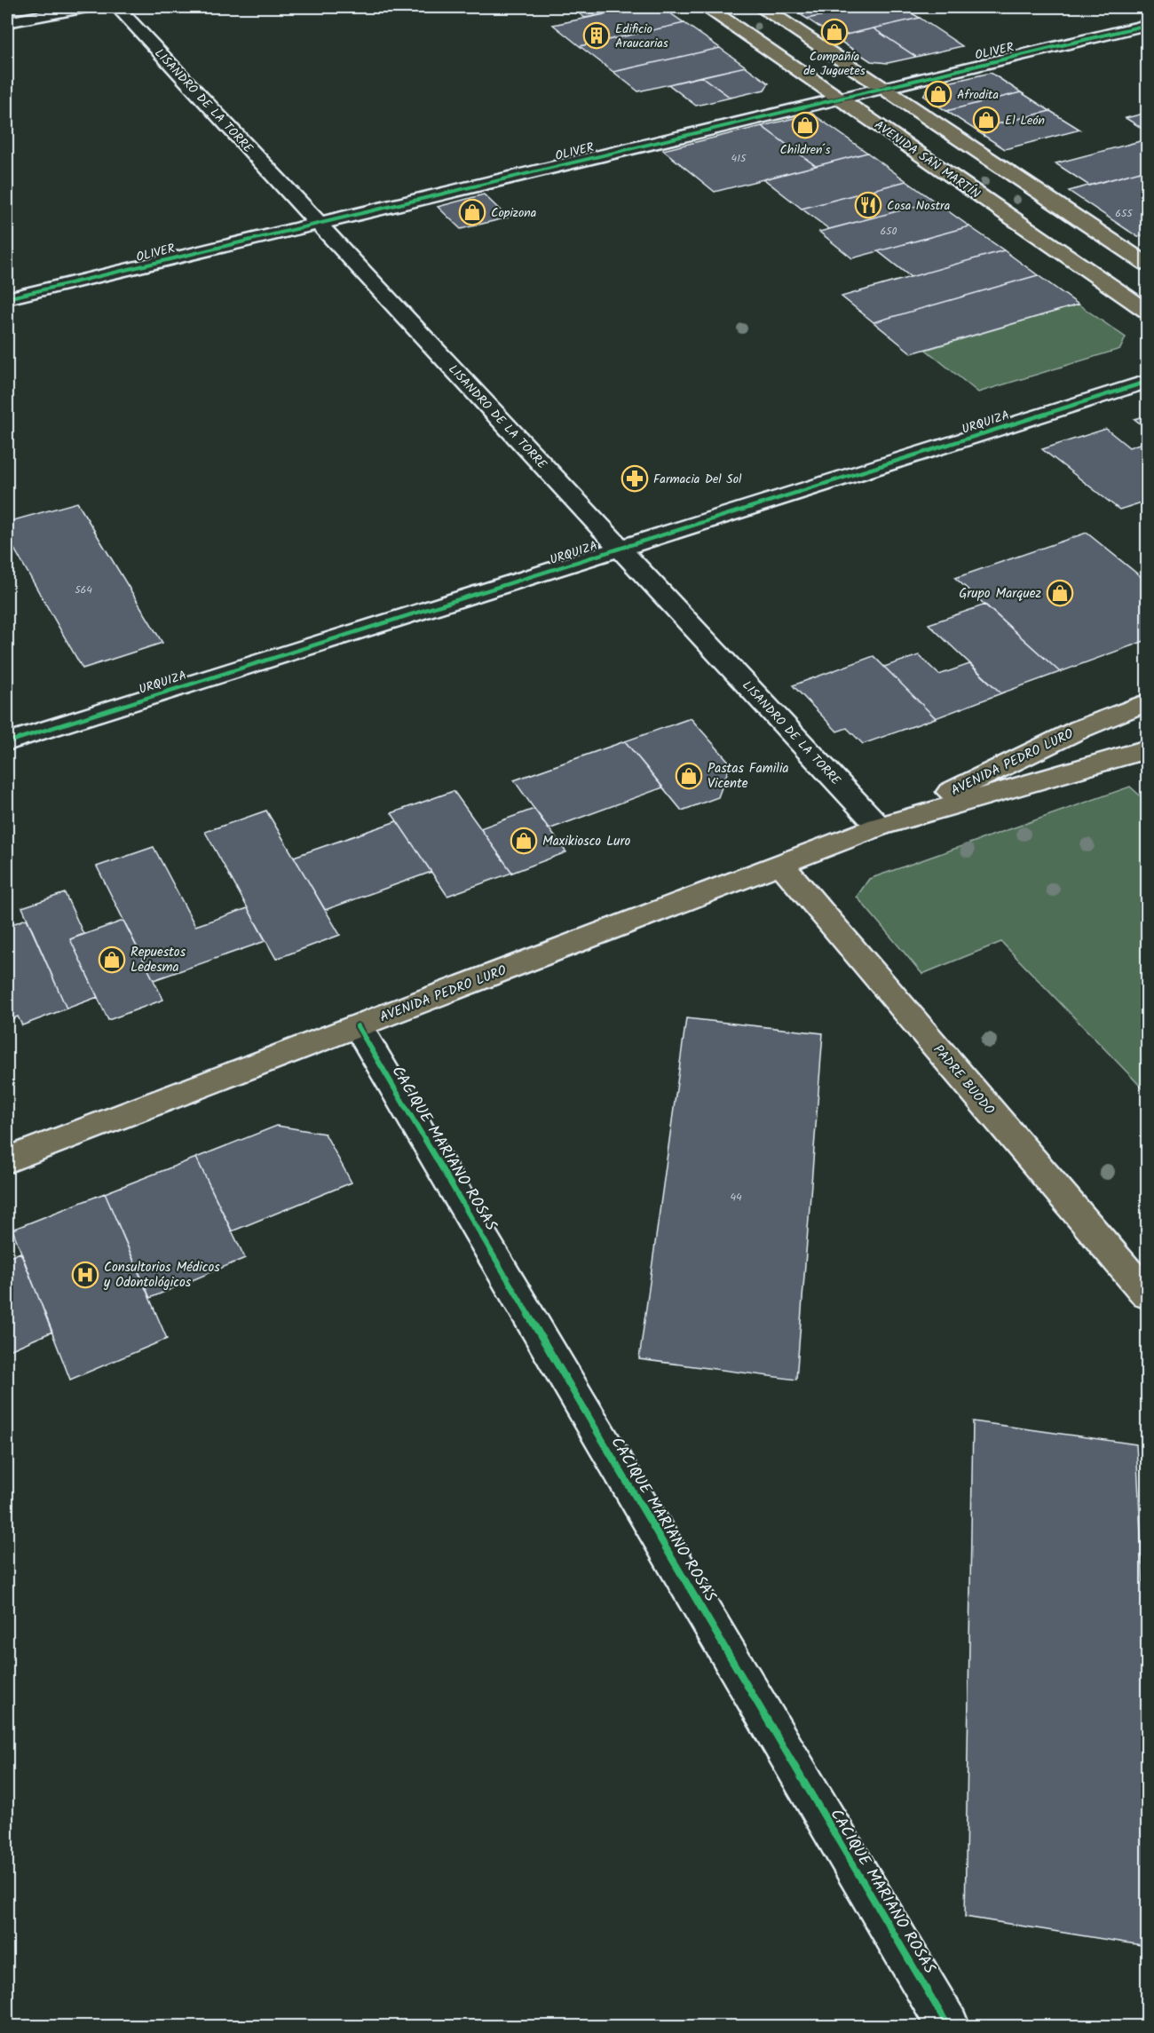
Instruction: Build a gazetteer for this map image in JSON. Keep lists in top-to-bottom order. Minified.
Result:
{"streets":{"main road":["AVENIDA SAN MARTÍN","AVENIDA PEDRO LURO","PADRE BUODO"],"street":["OLIVER","LISANDRO DE LA TORRE","URQUIZA","CACIQUE MARIANO ROSAS"]},"crossings":[["OLIVER","LISANDRO DE LA TORRE"],["OLIVER","AVENIDA SAN MARTÍN"],["LISANDRO DE LA TORRE","URQUIZA"],["LISANDRO DE LA TORRE","AVENIDA PEDRO LURO"],["AVENIDA PEDRO LURO","PADRE BUODO"],["AVENIDA PEDRO LURO","CACIQUE MARIANO ROSAS"]],"places":{"shop":["Compañía de Juguetes","Afrodita","El León","Children´s","Copizona","Grupo Marquez","Pastas Familia Vicente","Maxikiosco Luro","Repuestos Ledesma"],"building":["Edificio Araucarias"],"restaurant":["Cosa Nostra"],"pharmacy":["Farmacia Del Sol"],"hospital":["Consultorios Médicos y Odontológicos"]},"house_numbers":["415","655","650","564","44"]}
